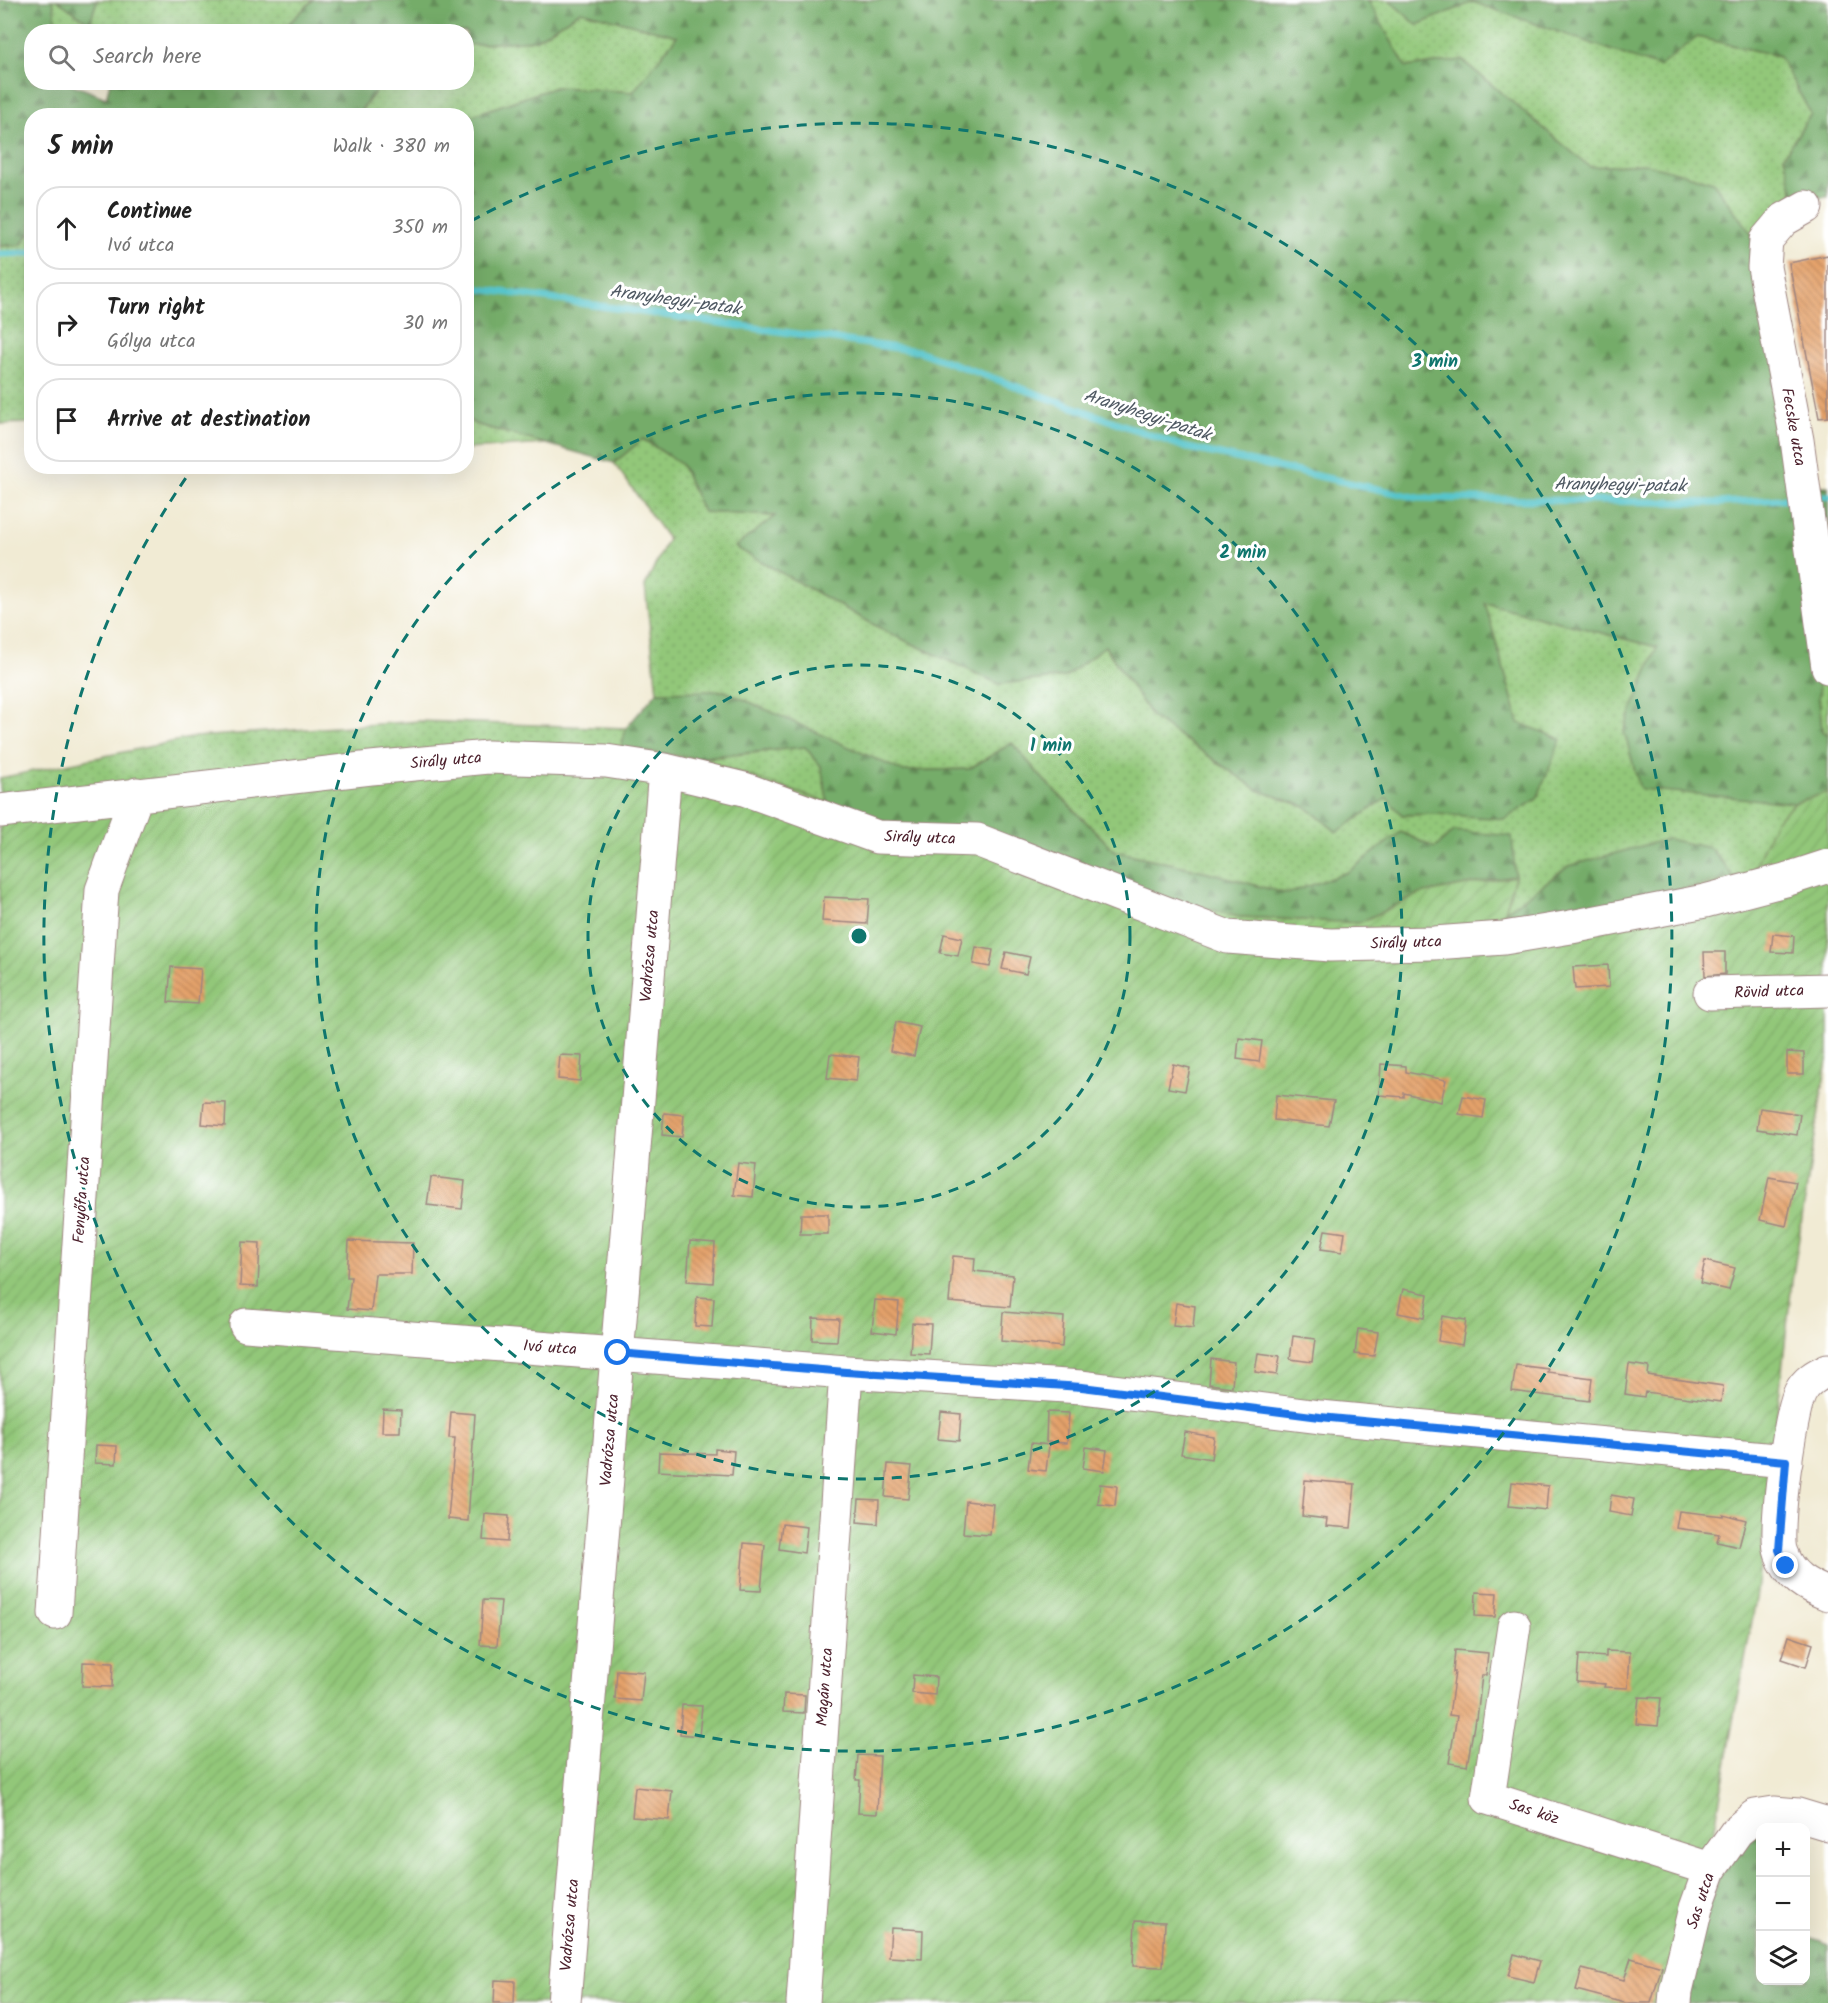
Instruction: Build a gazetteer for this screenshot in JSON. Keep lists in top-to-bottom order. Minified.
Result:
{"streets":{"street":["Fecske utca","Sirály utca","Vadrózsa utca","Rövid utca","Fenyőfa utca","Ivó utca","Magán utca","Sas köz","Sas utca"]},"crossings":[["Sirály utca","Vadrózsa utca"],["Sirály utca","Fenyőfa utca"],["Vadrózsa utca","Ivó utca"],["Ivó utca","Magán utca"],["Sas köz","Sas utca"]],"water":["Aranyhegyi-patak"],"page":{"search":"Search here","heading":["5 min","Walk · 380 m"],"list":[["Continue","Ivó utca","350 m"],["Turn right","Gólya utca","30 m"],"Arrive at destination"],"map_buttons":["+","−"]},"rings":["3 min","2 min","1 min"]}
